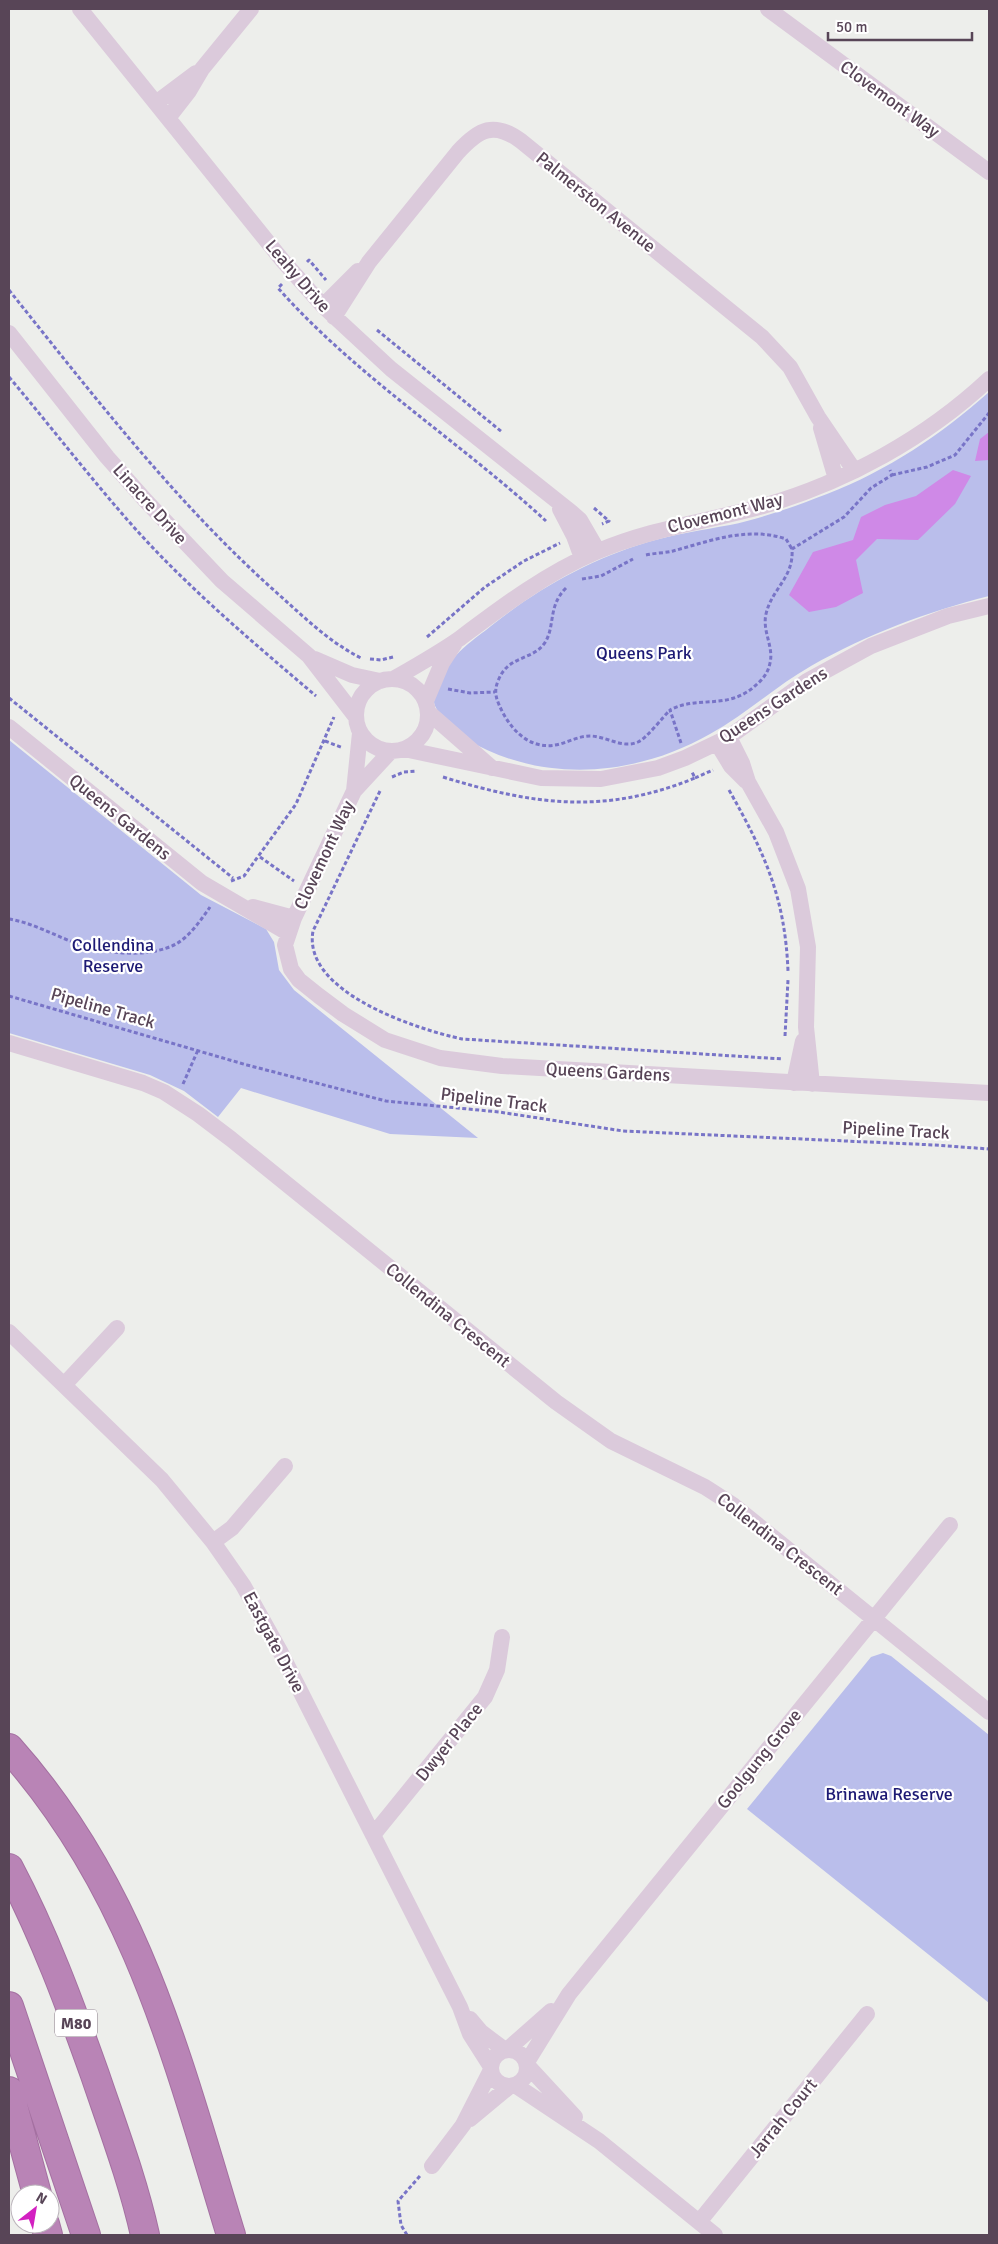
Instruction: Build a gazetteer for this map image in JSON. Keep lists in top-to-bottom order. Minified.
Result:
{"streets":{"highway":["M80"],"street":["Clovemont Way","Palmerston Avenue","Leahy Drive","Linacre Drive","Queens Gardens","Collendina Crescent","Eastgate Drive","Dwyer Place","Goolgung Grove","Jarrah Court"],"path":["Pipeline Track"]},"crossings":[["Clovemont Way","Palmerston Avenue"],["Clovemont Way","Leahy Drive"],["Clovemont Way","Linacre Drive"],["Clovemont Way","Queens Gardens"],["Palmerston Avenue","Leahy Drive"],["Linacre Drive","Queens Gardens"],["Collendina Crescent","Goolgung Grove"],["Eastgate Drive","Dwyer Place"],["Eastgate Drive","Goolgung Grove"]],"parks":["Queens Park","Collendina Reserve","Brinawa Reserve"],"scale_bar":"50 m","north":"top right"}
